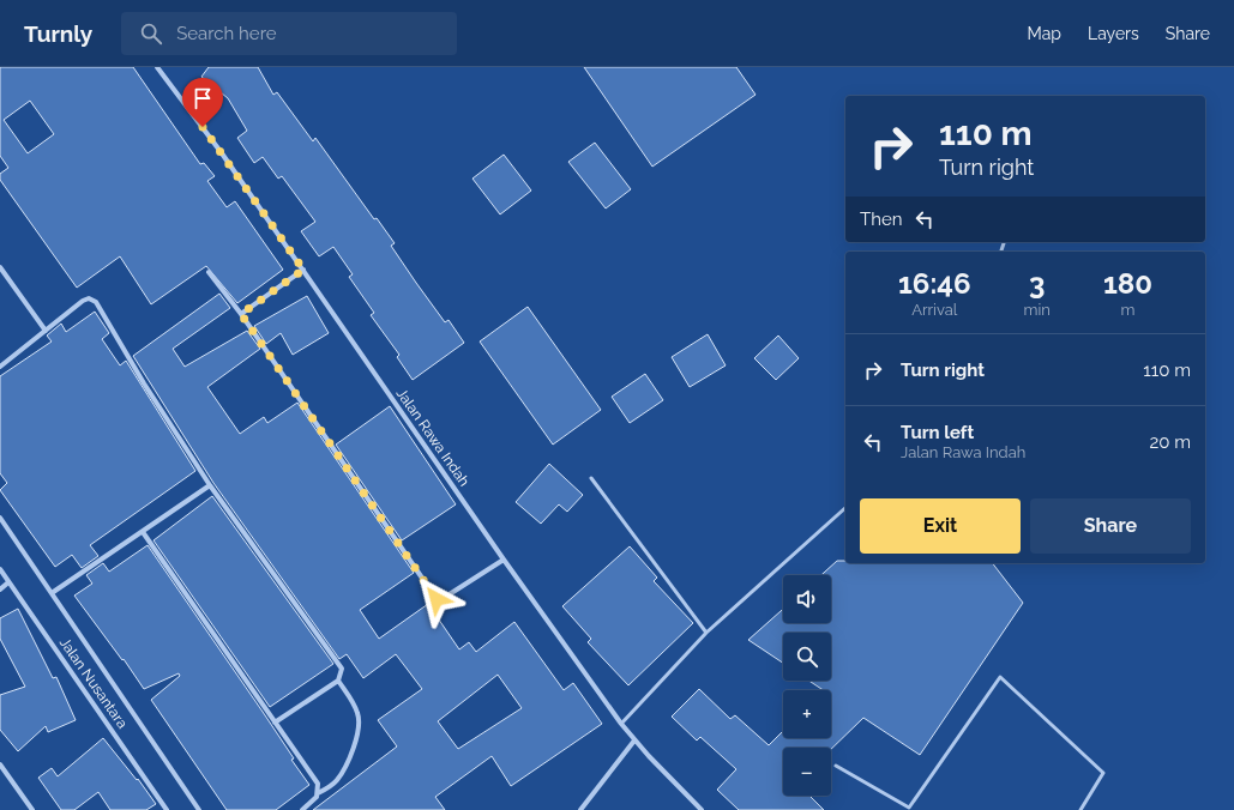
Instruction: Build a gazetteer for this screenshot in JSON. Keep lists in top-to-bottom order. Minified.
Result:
{"streets":{"street":["Jalan Rawa Indah","Jalan Nusantara"]},"page":{"header":"Turnly","search":"Search here","nav":["Map","Layers","Share"],"turn":["110 m","Turn right"],"then":"Then","eta":["16:46","Arrival","3","min","180","m"],"list":[{"name":"Turn right","value":"110 m"},{"name":"Turn left","note":"Jalan Rawa Indah","value":"20 m"}],"buttons":["Exit","Share"],"map_buttons":["+","−"]}}
